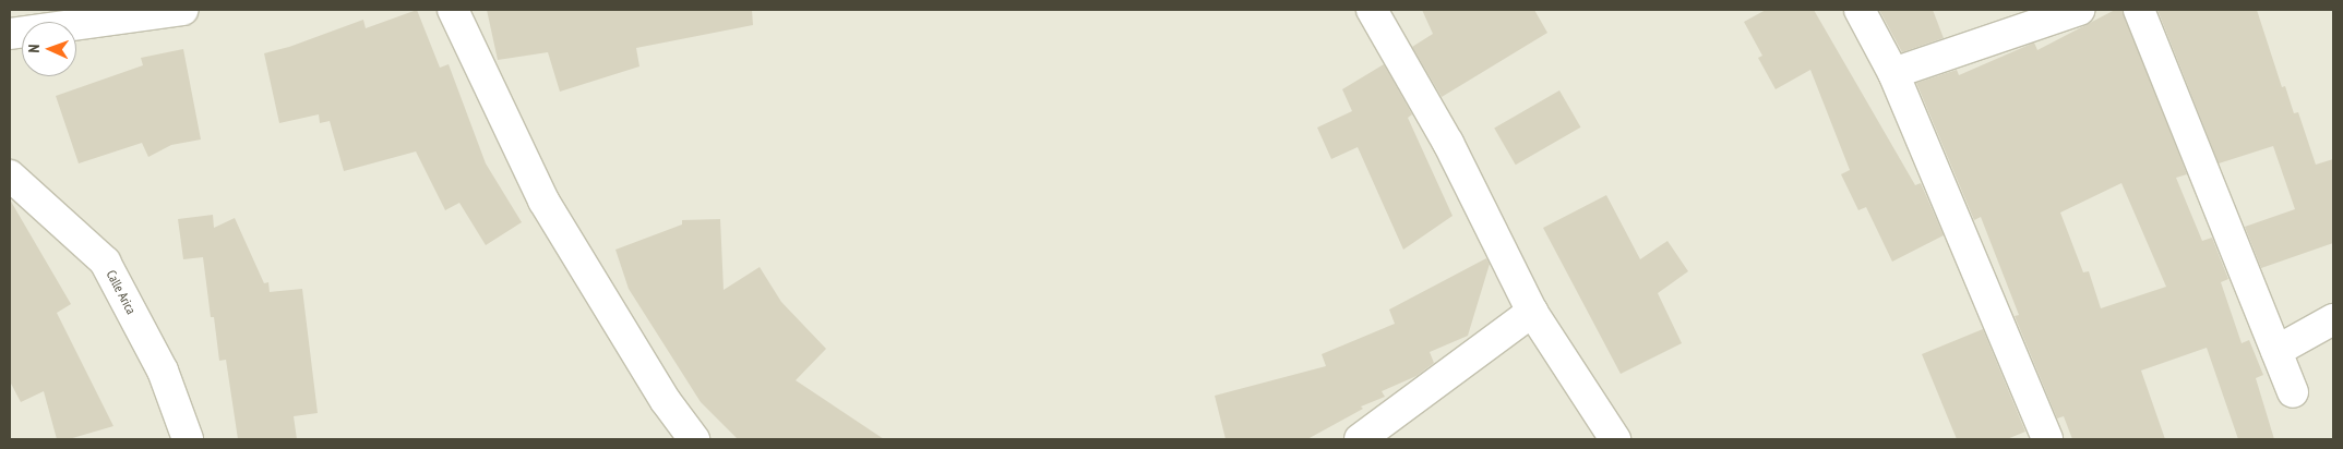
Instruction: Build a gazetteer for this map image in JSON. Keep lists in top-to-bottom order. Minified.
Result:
{"streets":{"street":["Calle Arica"]},"north":"left"}
